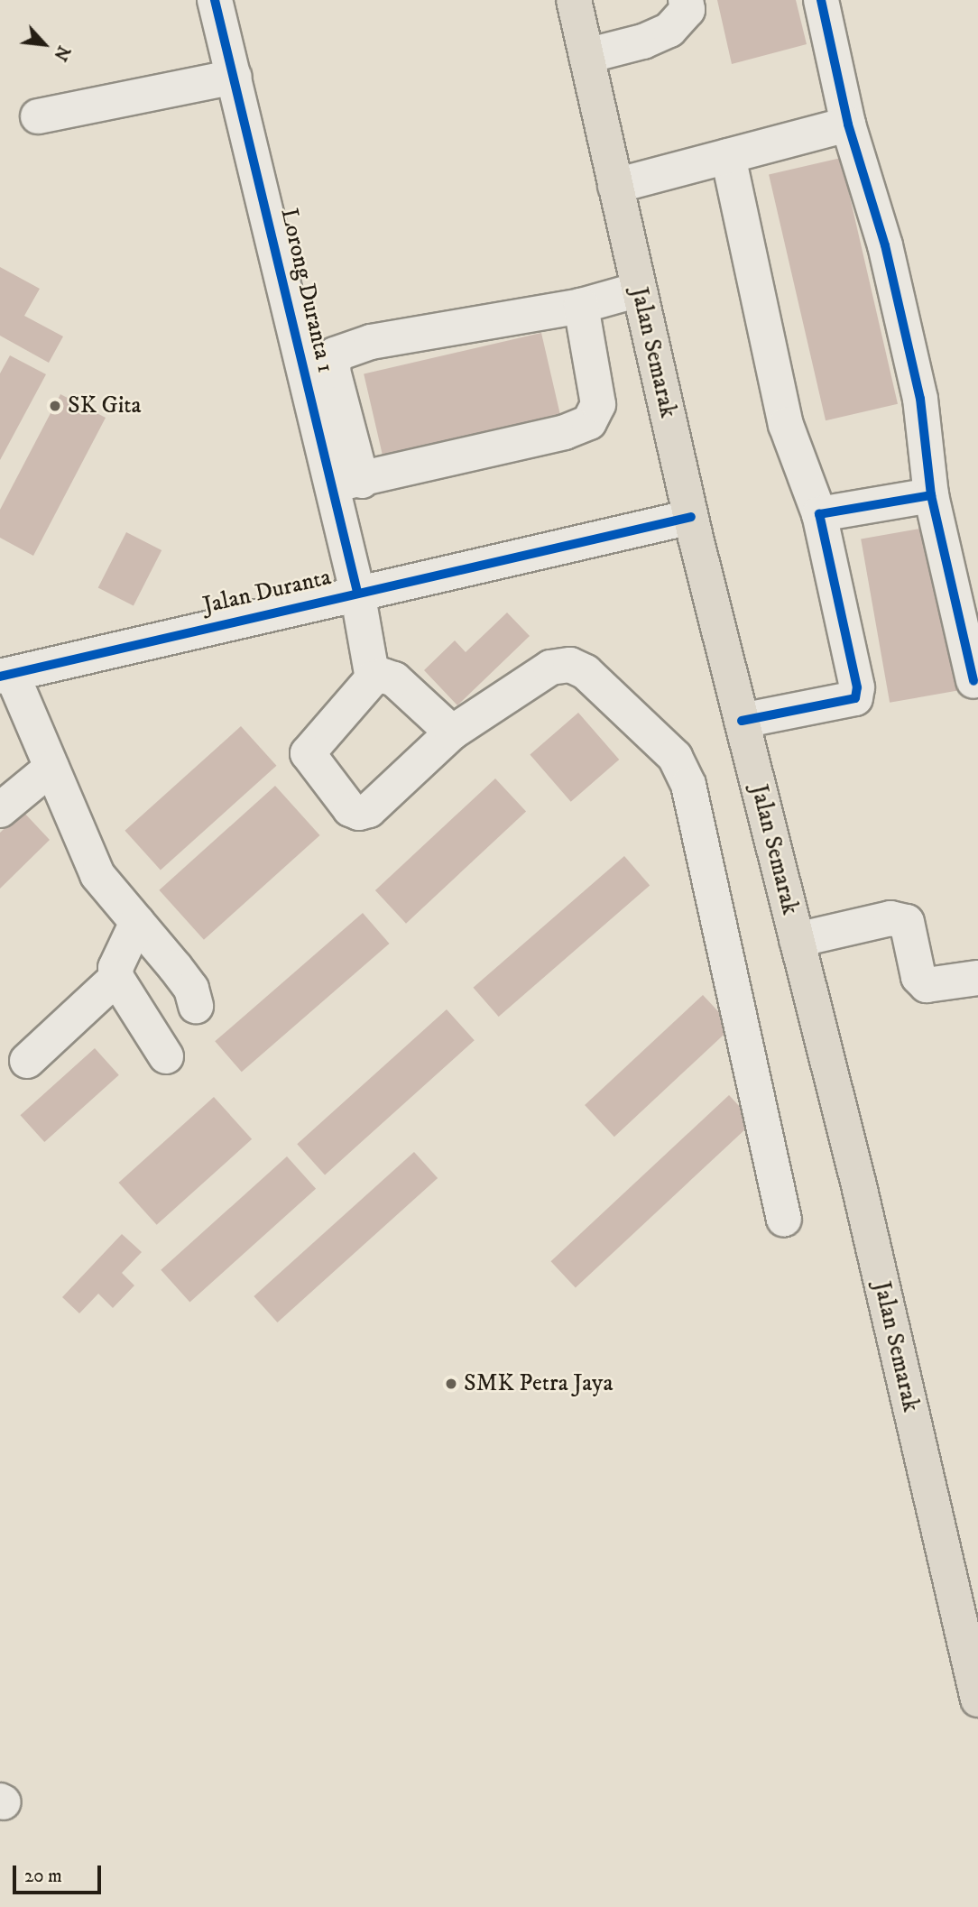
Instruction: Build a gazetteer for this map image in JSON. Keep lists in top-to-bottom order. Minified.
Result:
{"streets":{"main road":["Jalan Semarak"],"street":["Lorong Duranta 1","Jalan Duranta"]},"crossings":[["Lorong Duranta 1","Jalan Duranta"],["Jalan Semarak","Jalan Duranta"]],"places":["SK Gita","SMK Petra Jaya"],"scale_bar":"20 m","north":"bottom right"}
